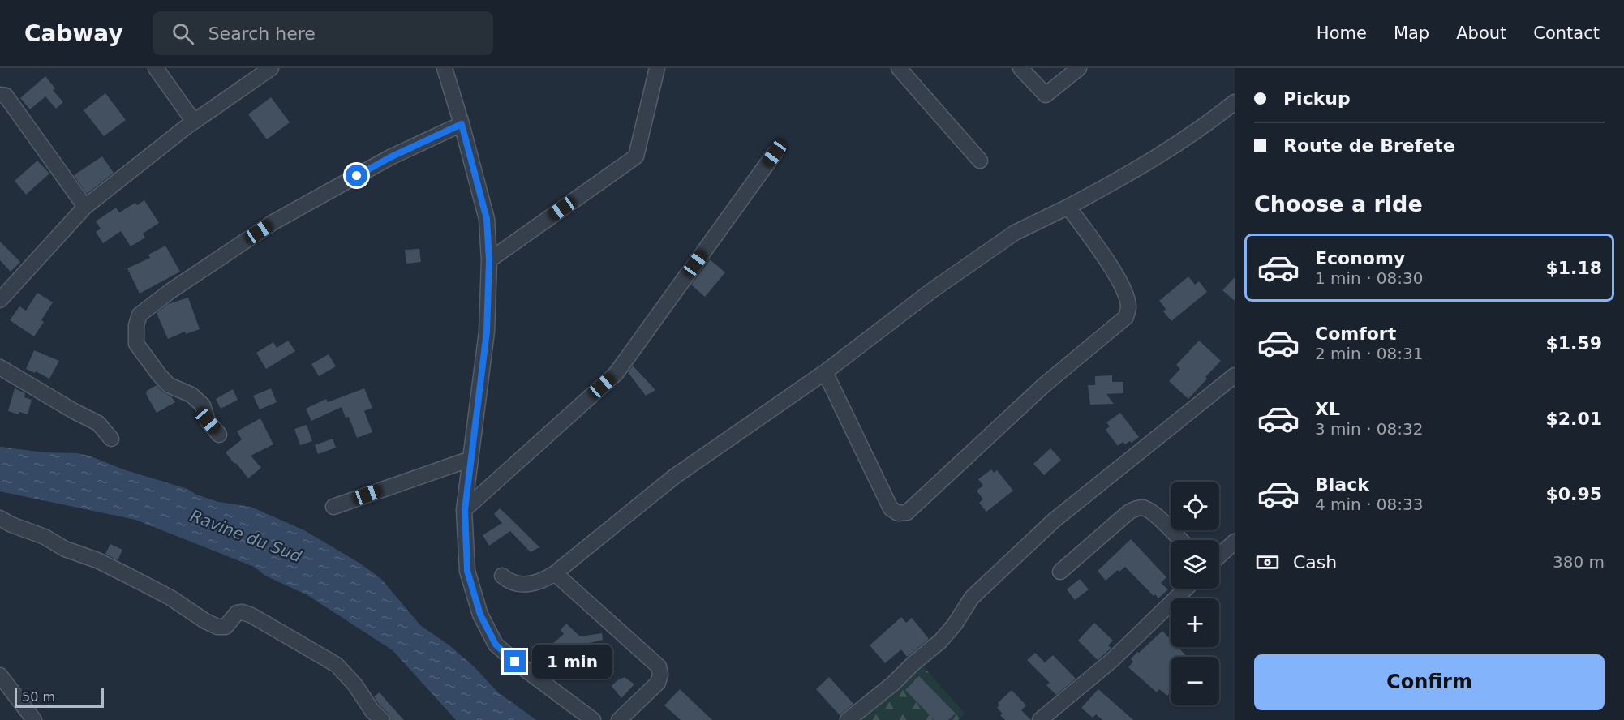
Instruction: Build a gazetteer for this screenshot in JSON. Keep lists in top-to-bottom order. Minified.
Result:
{"water":["Ravine du Sud"],"scale_bar":"50 m","page":{"header":"Cabway","search":"Search here","nav":["Home","Map","About","Contact"],"banner":["Pickup","Route de Brefete"],"heading":"Choose a ride","list":[{"name":"Economy","note":"1 min · 08:30","value":"$1.18"},{"name":"Comfort","note":"2 min · 08:31","value":"$1.59"},{"name":"XL","note":"3 min · 08:32","value":"$2.01"},{"name":"Black","note":"4 min · 08:33","value":"$0.95"}],"map_buttons":["+","−"],"pay":["Cash","380 m"],"bubble":"1 min","buttons":"Confirm","scale":"50 m"}}
